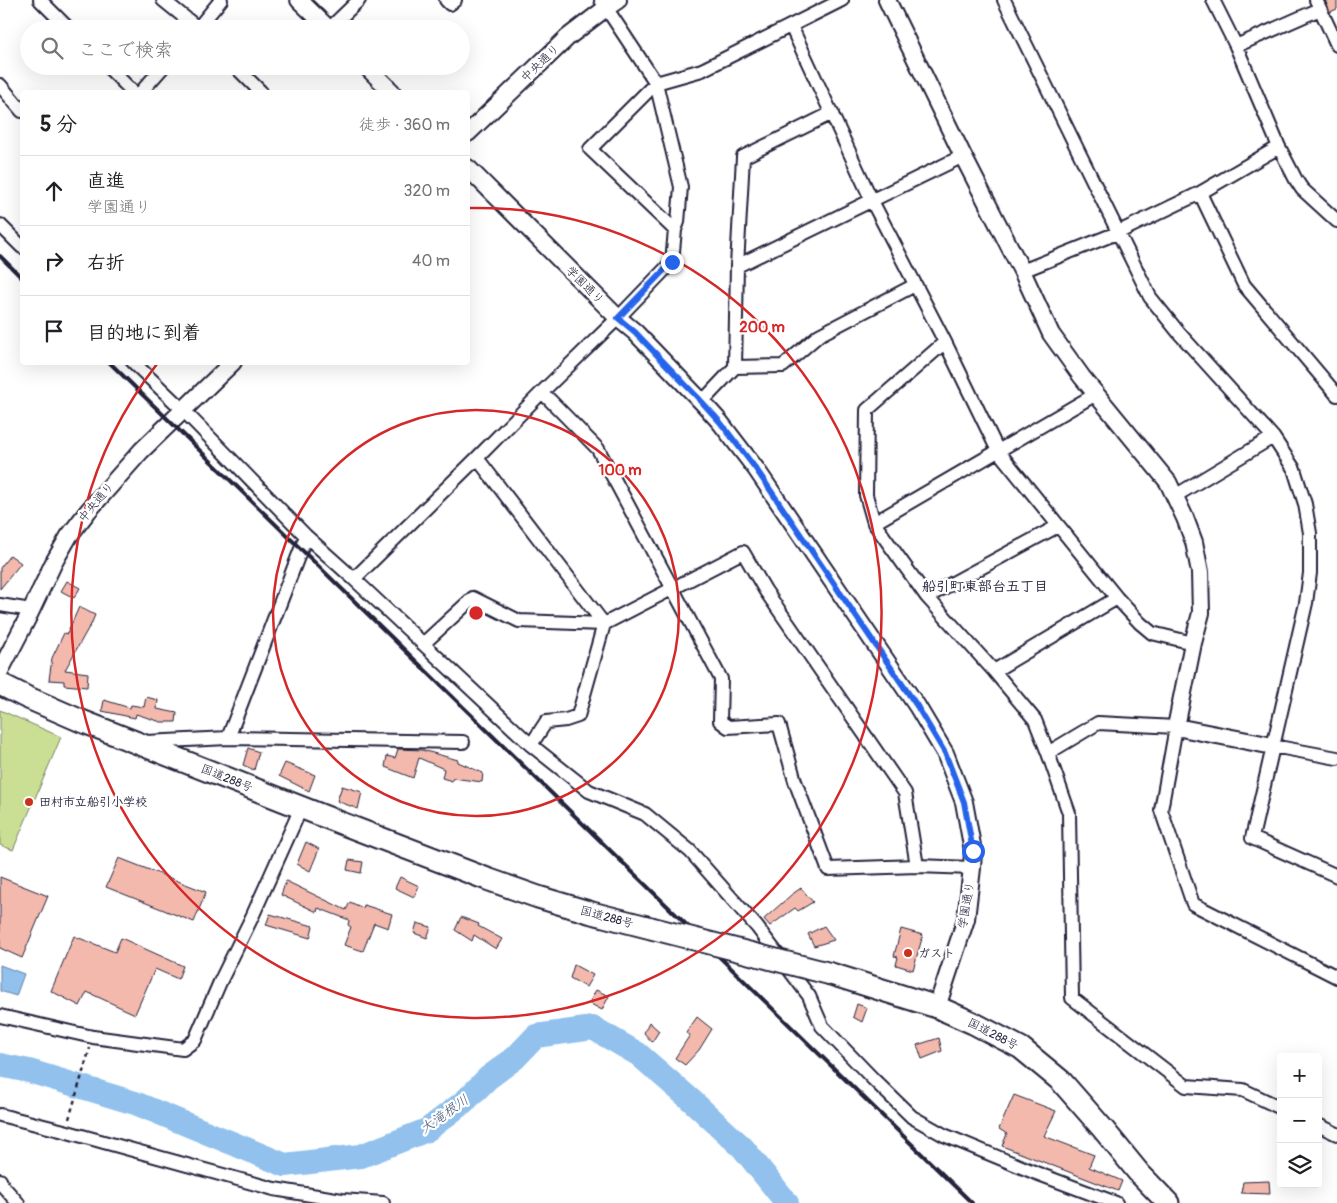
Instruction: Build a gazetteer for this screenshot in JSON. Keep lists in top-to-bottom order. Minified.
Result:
{"streets":{"highway":["国道288号"],"street":["中央通り","学園通り"]},"crossings":[["学園通り","国道288号"]],"districts":["船引町東部台五丁目"],"water":["大滝根川"],"places":["田村市立船引小学校","ガスト"],"page":{"search":"ここで検索","heading":["5 分","徒歩 · 360 m"],"list":[["直進","学園通り","320 m"],["右折","40 m"],"目的地に到着"],"map_buttons":["+","−"]},"rings":["200 m","100 m"]}
